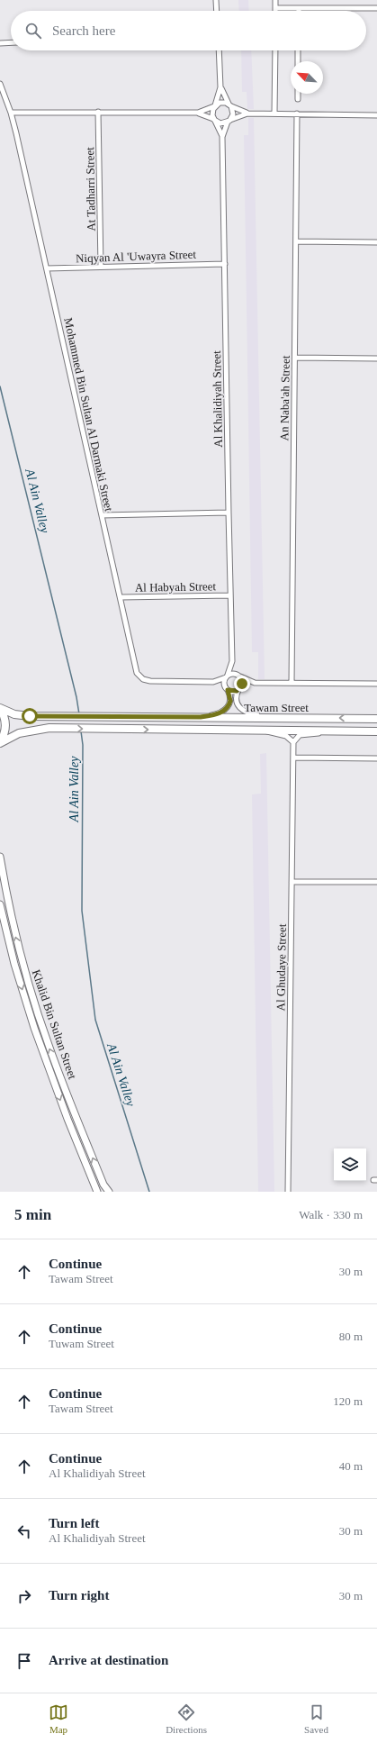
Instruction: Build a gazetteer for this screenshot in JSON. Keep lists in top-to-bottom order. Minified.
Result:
{"streets":{"main road":["Tawam Street"],"street":["At Tadharri Street","Niqyan Al 'Uwayra Street","An Naba'ah Street","Al Khalidiyah Street","Mohammed Bin Sultan Al Darmaki Street","Al Habyah Street","Al Ghudaye Street","Khalid Bin Sultan Street"]},"crossings":[["At Tadharri Street","Niqyan Al 'Uwayra Street"],["Niqyan Al 'Uwayra Street","Al Khalidiyah Street"],["Niqyan Al 'Uwayra Street","Mohammed Bin Sultan Al Darmaki Street"],["Al Khalidiyah Street","Mohammed Bin Sultan Al Darmaki Street"],["Al Khalidiyah Street","Al Habyah Street"],["Mohammed Bin Sultan Al Darmaki Street","Al Habyah Street"]],"water":["Al Ain Valley"],"north":"top left","page":{"search":"Search here","heading":["5 min","Walk · 330 m"],"list":[["Continue","Tawam Street","30 m"],["Continue","Tuwam Street","80 m"],["Continue","Tawam Street","120 m"],["Continue","Al Khalidiyah Street","40 m"],["Turn left","Al Khalidiyah Street","30 m"],["Turn right","30 m"],"Arrive at destination"],"nav":["Map","Directions","Saved"]}}
